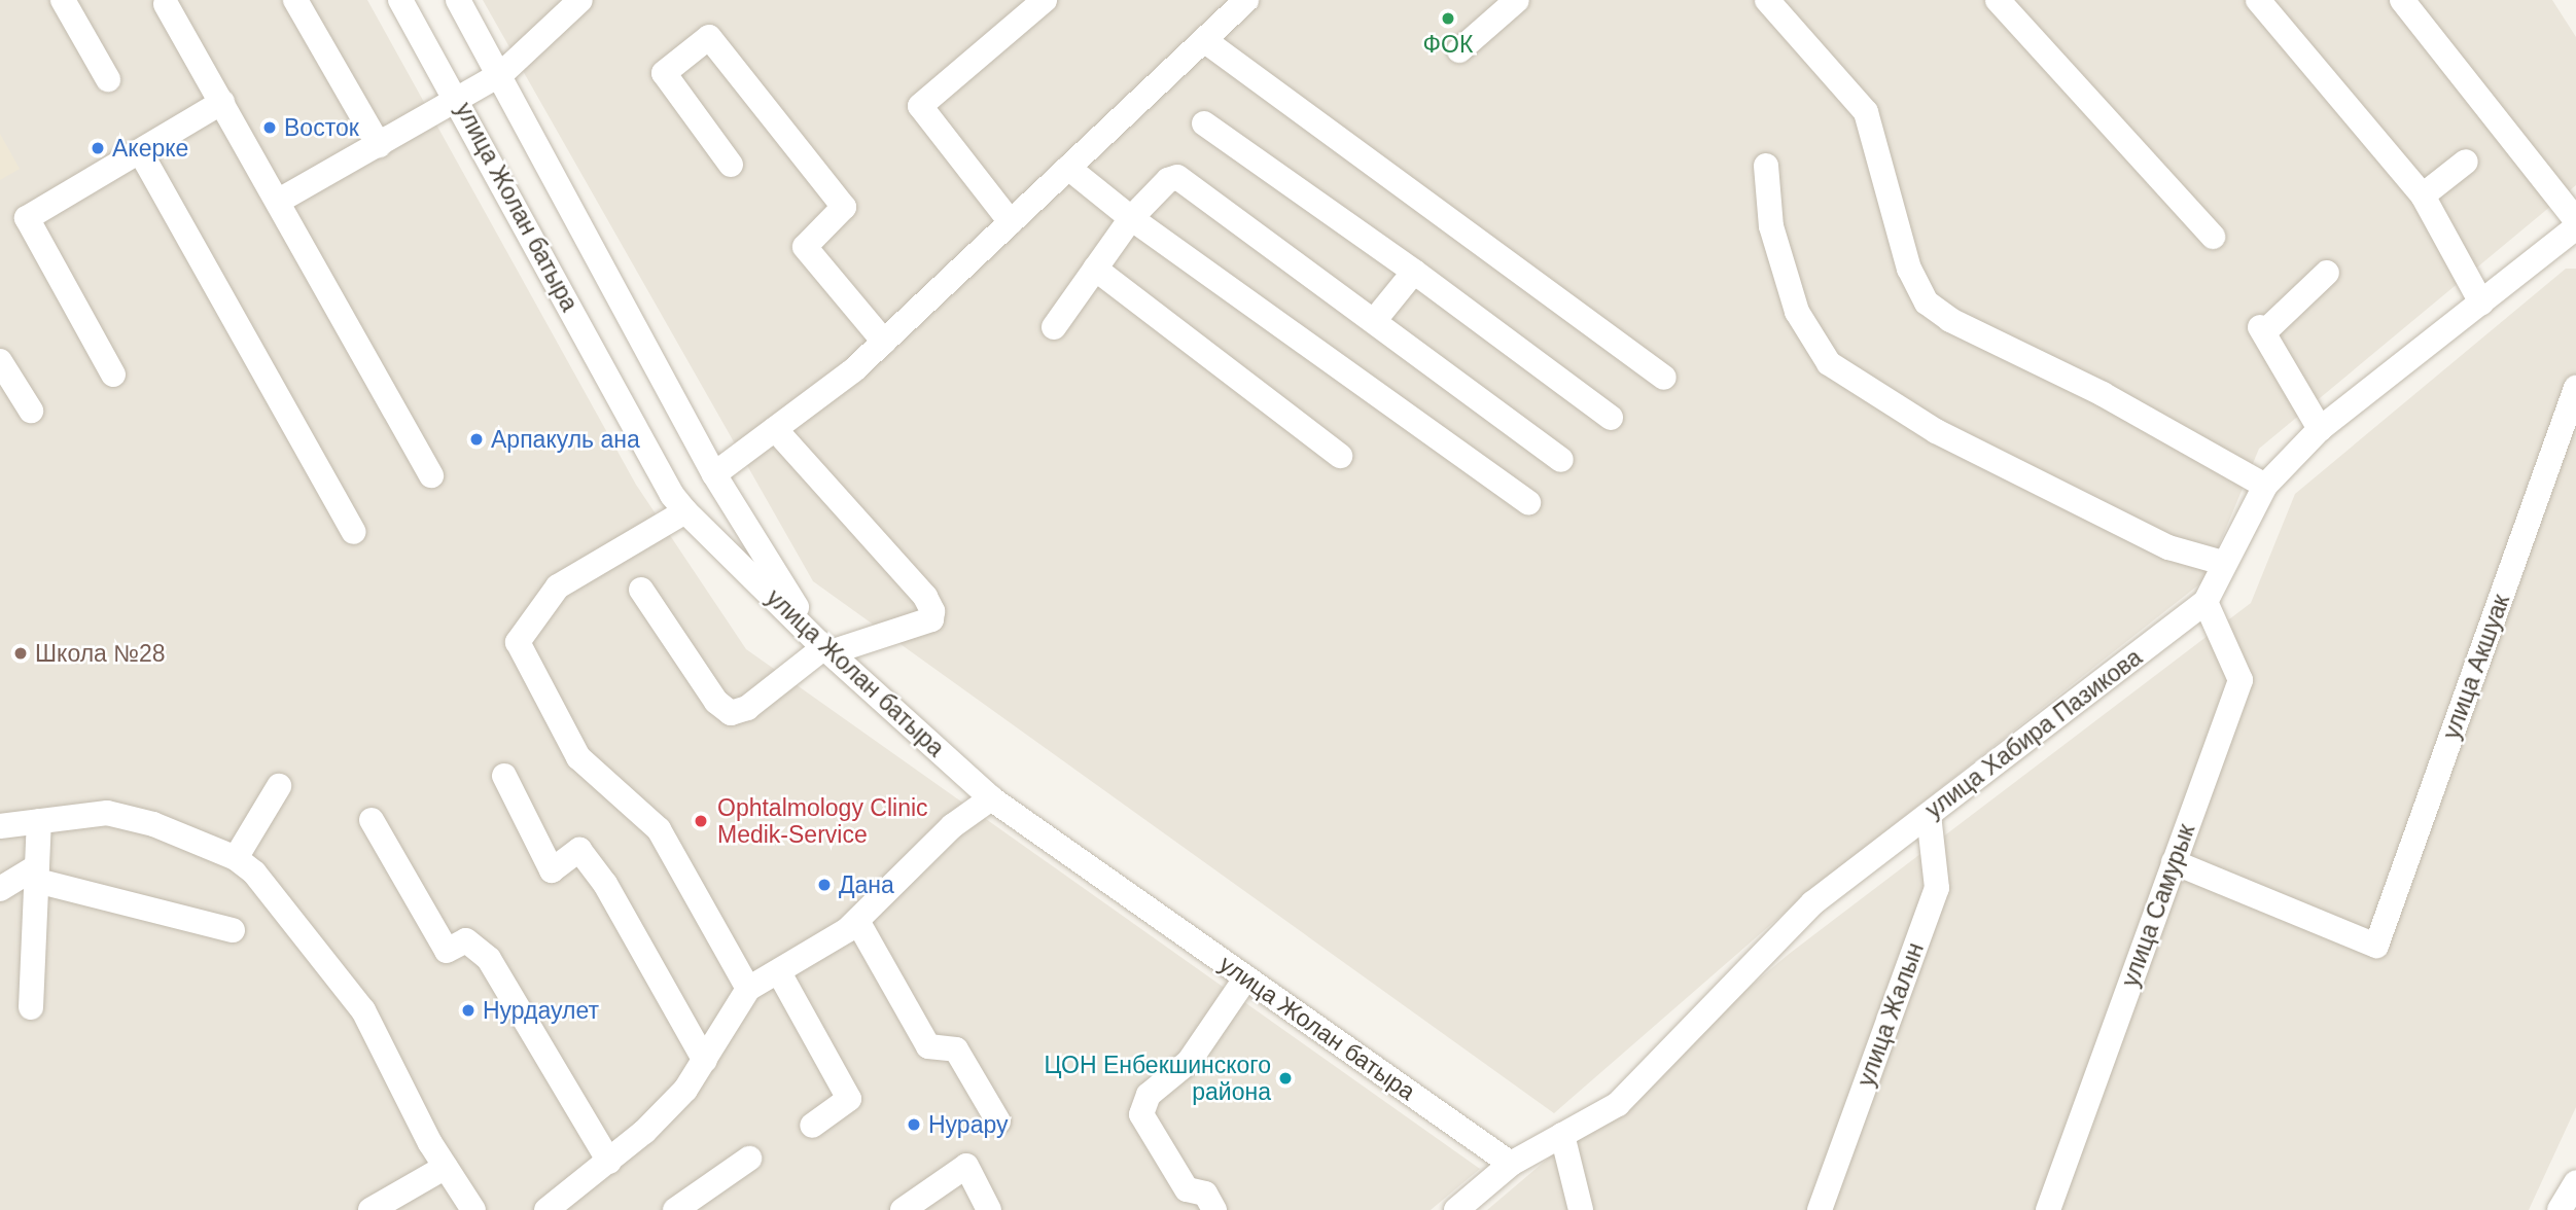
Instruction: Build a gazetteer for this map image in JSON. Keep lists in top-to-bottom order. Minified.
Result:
{"streets":{"street":["улица Жолан батыра","улица Акшуак","улица Хабира Пазикова","улица Самурык","улица Жалын"]},"crossings":[["улица Жолан батыра","улица Хабира Пазикова"],["улица Акшуак","улица Самурык"],["улица Хабира Пазикова","улица Самурык"],["улица Хабира Пазикова","улица Жалын"]],"places":["ФОК","Восток","Акерке","Арпакуль ана","Школа №28","Ophtalmology Clinic Medik-Service","Дана","Нурдаулет","ЦОН Енбекшинского района","Нурару"]}
